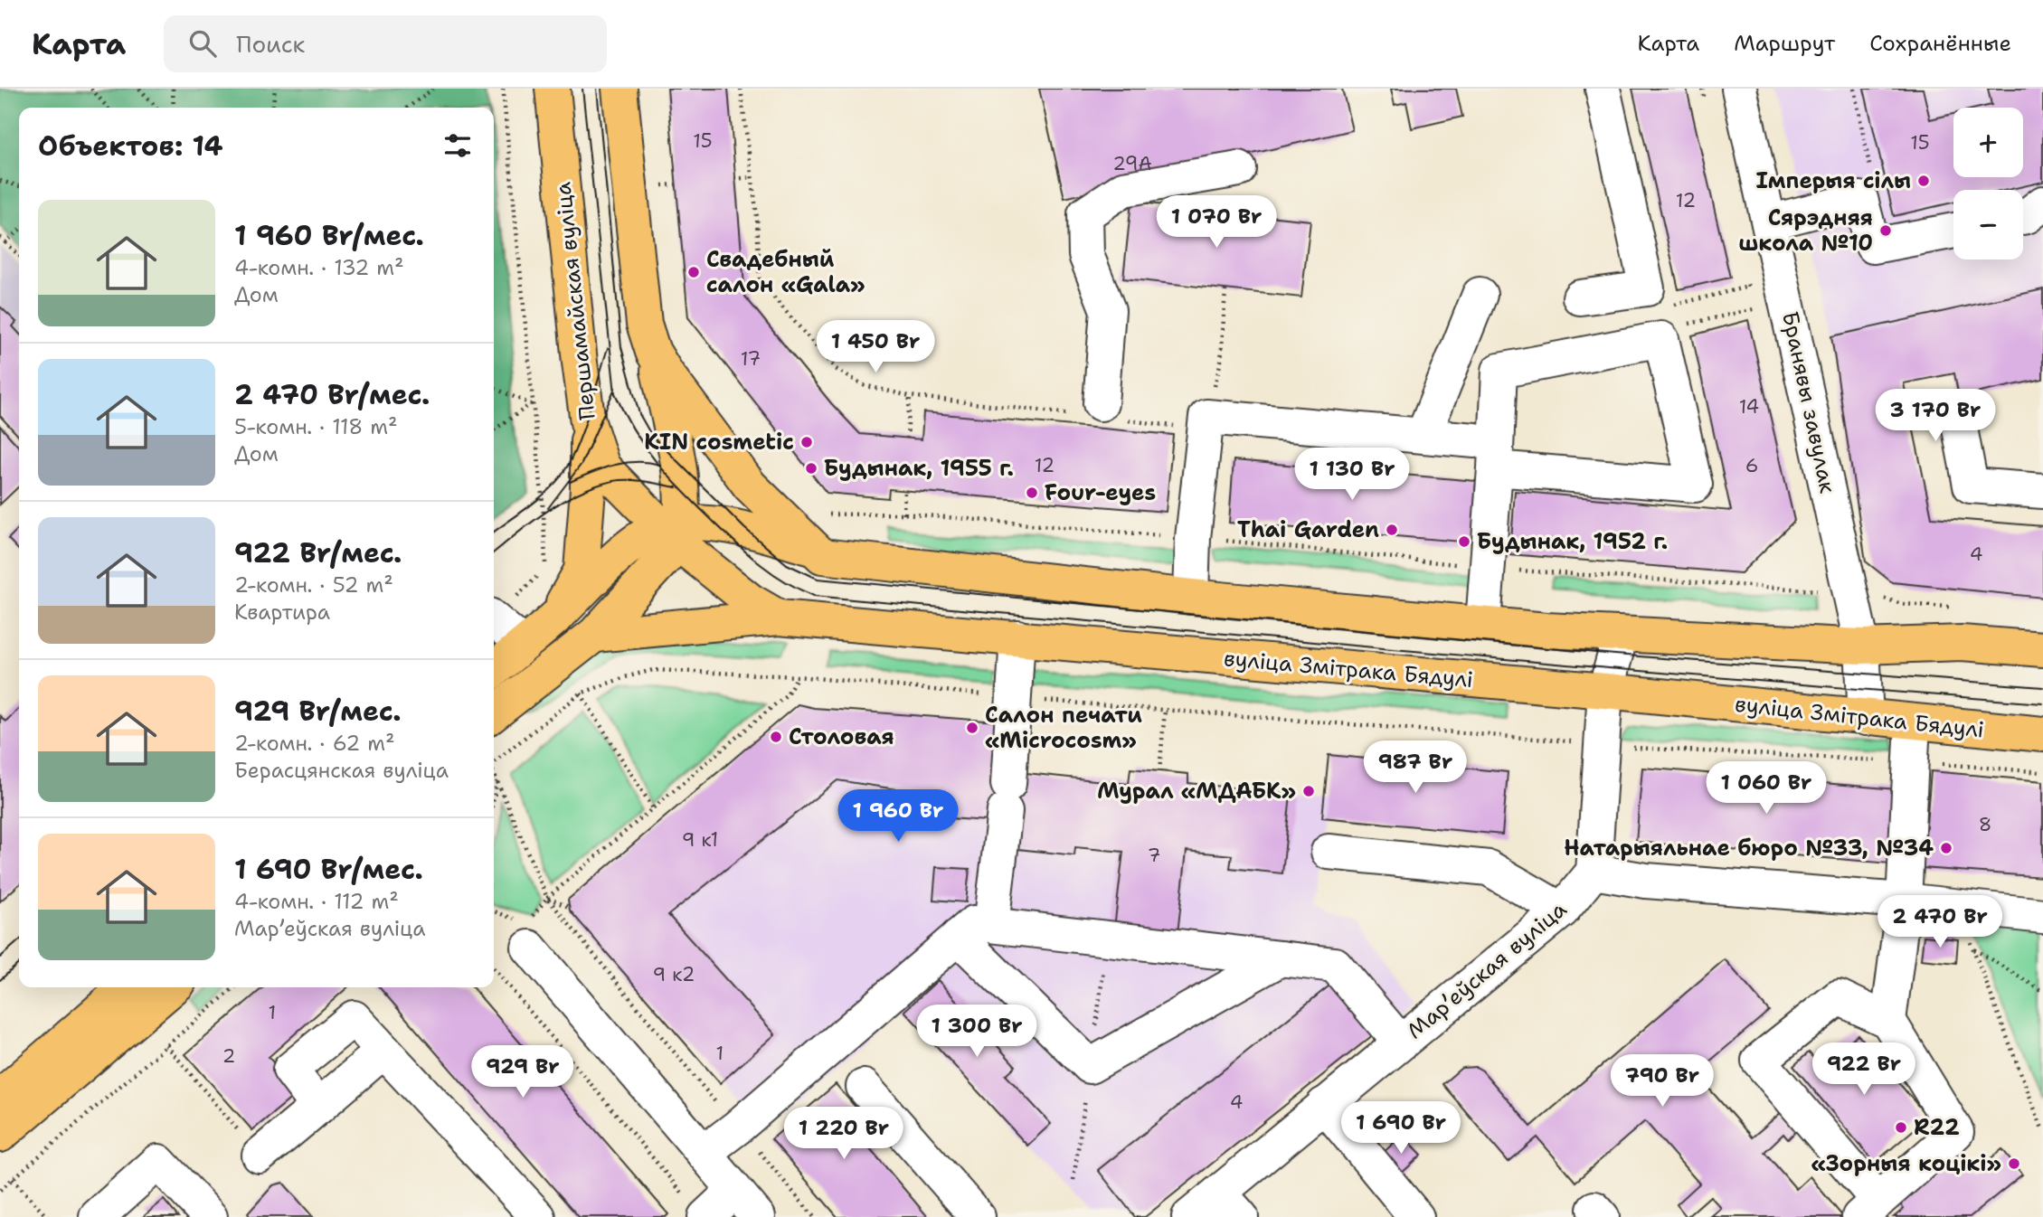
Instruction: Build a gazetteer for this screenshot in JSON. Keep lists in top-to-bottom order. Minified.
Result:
{"streets":{"main road":["Першамайская вуліца","вуліца Змітрака Бядулі"],"street":["Бранявы завулак","Марʼеўская вуліца"]},"crossings":[["Першамайская вуліца","вуліца Змітрака Бядулі"],["Бранявы завулак","вуліца Змітрака Бядулі"]],"places":["Імперыя сілы","Сярэдняя школа №10","Свадебный салон «Gala»","KIN cosmetic","Будынак, 1955 г.","Four-eyes","Thai Garden","Будынак, 1952 г.","Салон печати «Microcosm»","Столовая","Мурал «МДАБК»","Натарыяльнае бюро №33, №34","R22","«Зорныя коцікі»"],"house_numbers":["15","15","29А","12","17","14","12","6","4","8","9 к1","7","9 к2","1","1","2","4"],"page":{"header":"Карта","search":"Поиск","nav":["Карта","Маршрут","Сохранённые"],"map_buttons":["+","−"],"heading":"Объектов: 14","list":[{"name":"1 960 Br/мес.","note":"4-комн. · 132 m² · Дом"},{"name":"2 470 Br/мес.","note":"5-комн. · 118 m² · Дом"},{"name":"922 Br/мес.","note":"2-комн. · 52 m² · Квартира"},{"name":"929 Br/мес.","note":"2-комн. · 62 m² · Берасцянская вуліца"},{"name":"1 690 Br/мес.","note":"4-комн. · 112 m² · Марʼеўская вуліца"}],"price":["1 070 Br","1 450 Br","3 170 Br","1 130 Br","987 Br","1 060 Br","1 960 Br","2 470 Br","1 300 Br","922 Br","929 Br","790 Br","1 690 Br","1 220 Br"]}}
